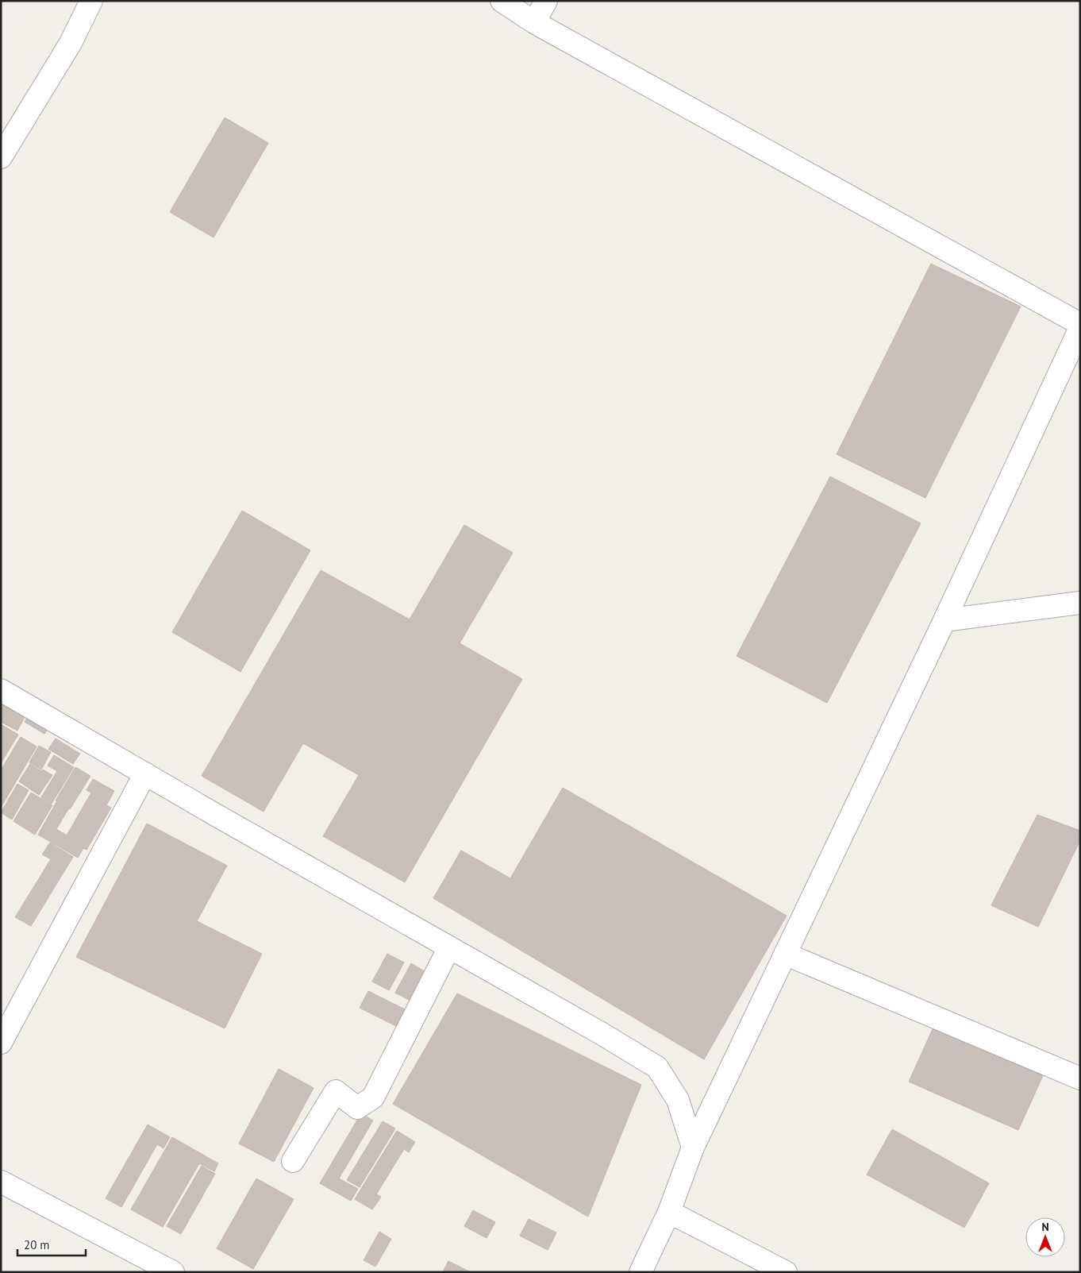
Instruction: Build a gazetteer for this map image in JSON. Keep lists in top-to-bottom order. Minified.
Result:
{"scale_bar":"20 m","north":"top"}
